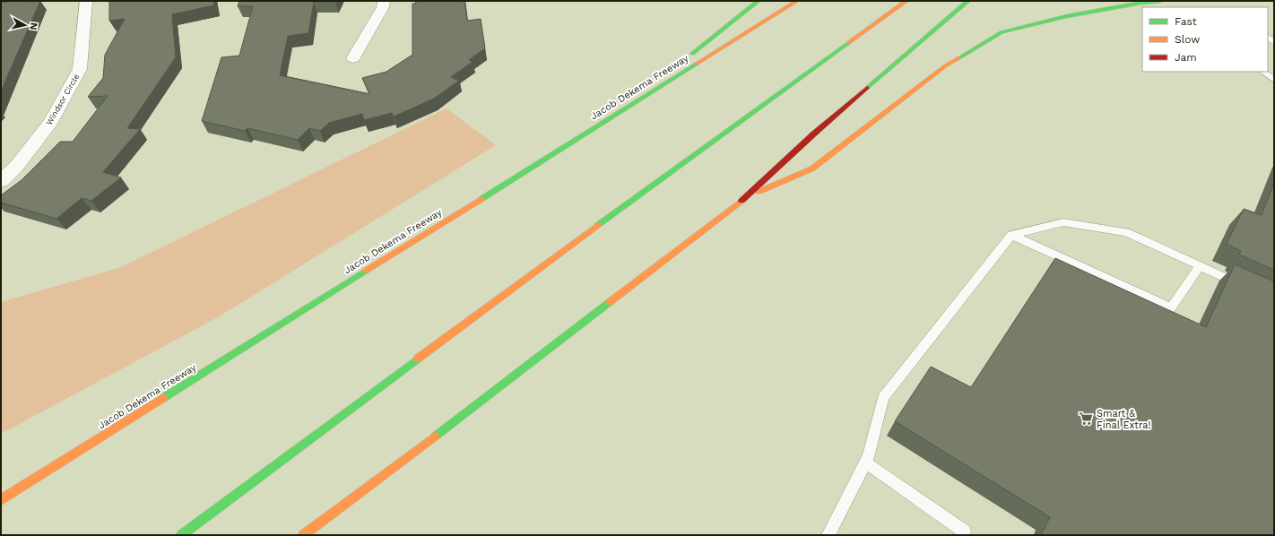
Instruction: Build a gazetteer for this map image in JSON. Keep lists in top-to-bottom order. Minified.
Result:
{"streets":{"highway":["Jacob Dekema Freeway"],"street":["Windsor Circle"]},"places":{"supermarket":["Smart & Final Extra!"]},"legend":["Fast","Slow","Jam"],"north":"right"}
